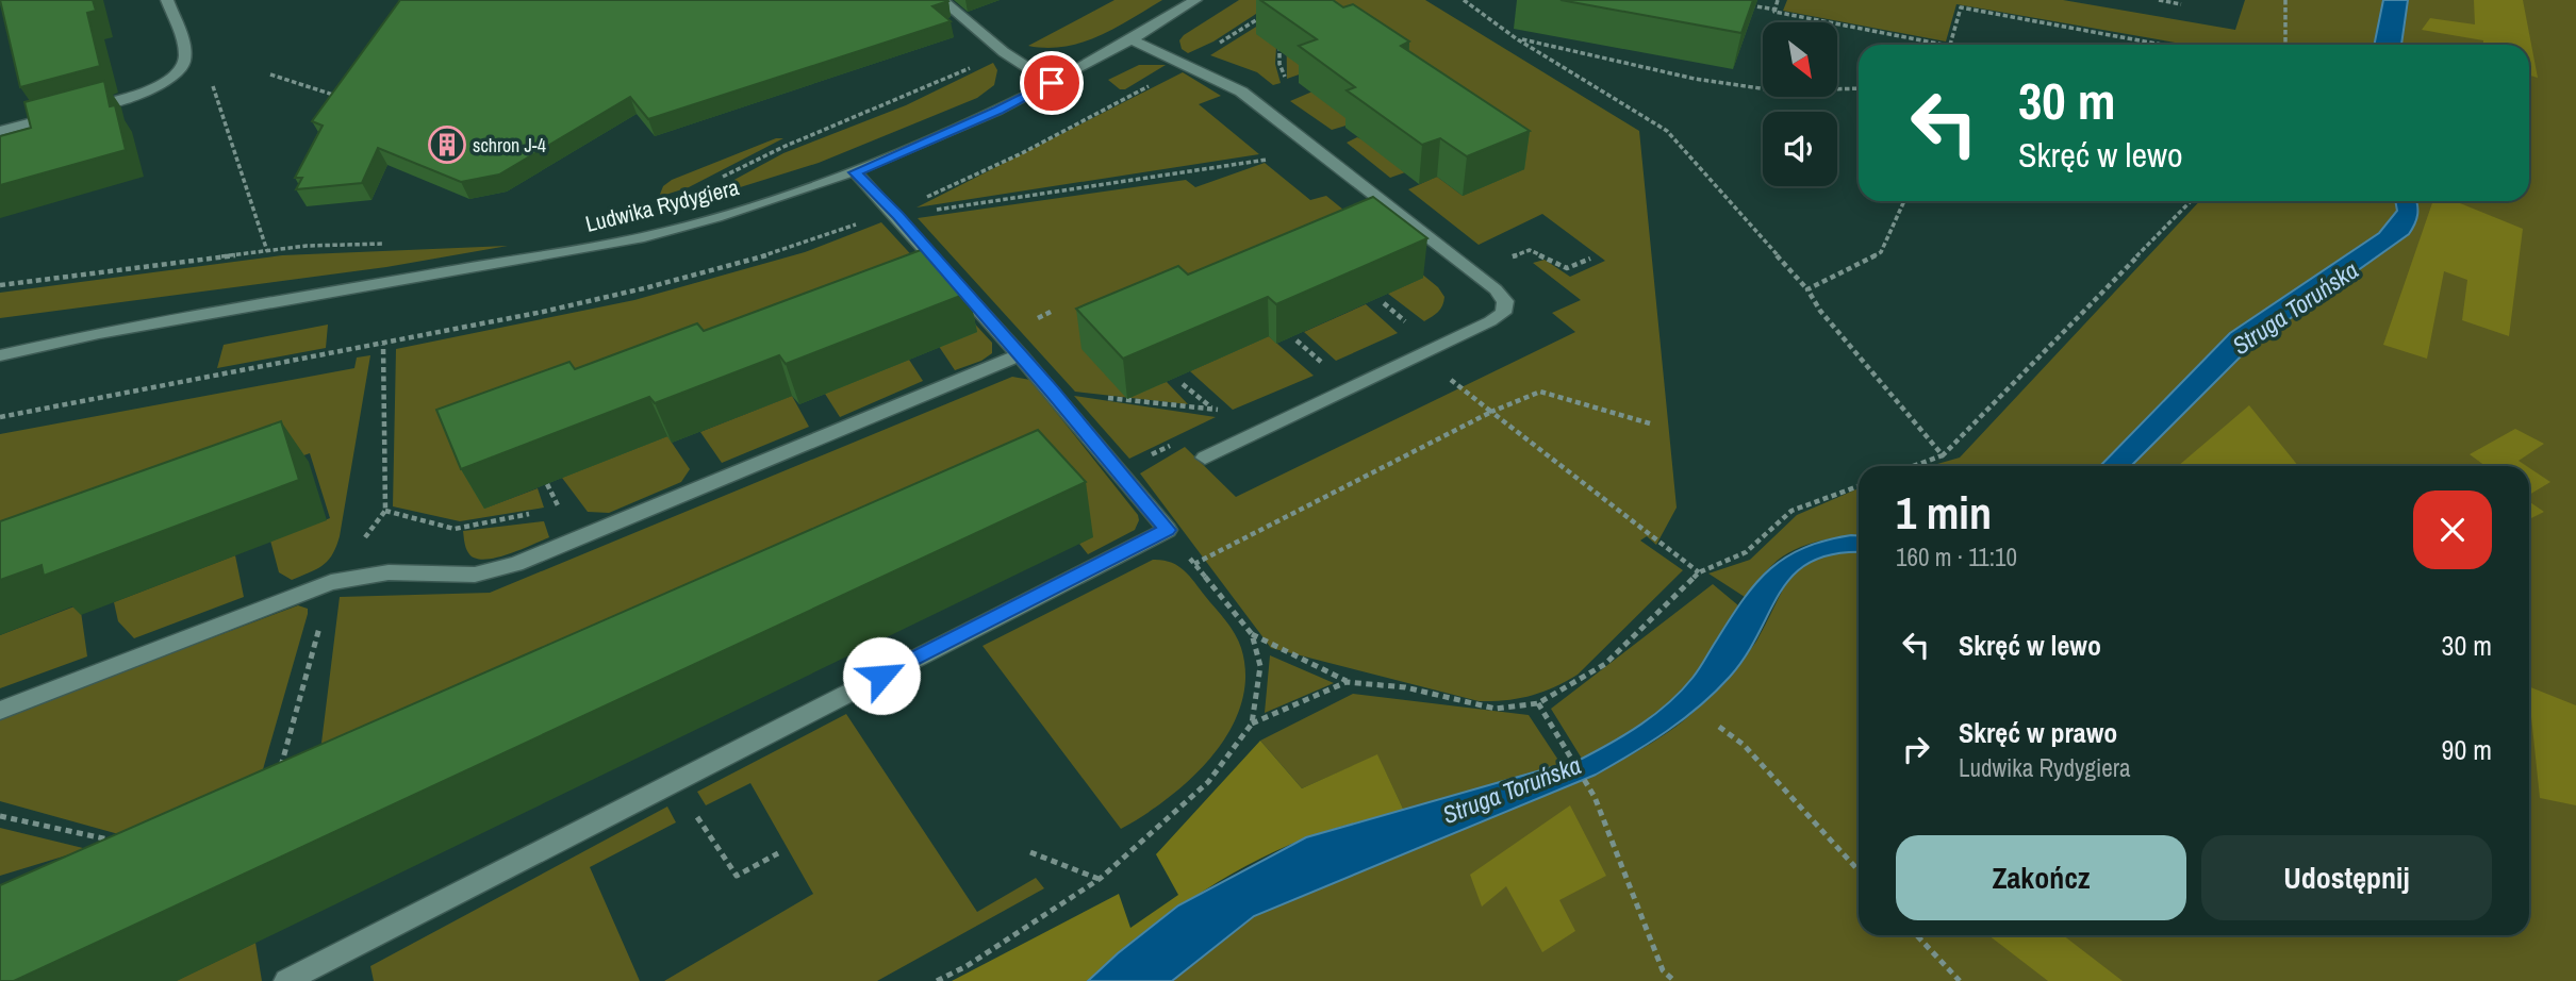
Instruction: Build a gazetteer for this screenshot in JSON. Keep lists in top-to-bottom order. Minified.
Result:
{"streets":{"street":["Ludwika Rydygiera"]},"water":["Struga Toruńska"],"places":{"building":["schron J-4"]},"north":"bottom right","page":{"turn":["30 m","Skręć w lewo"],"heading":["1 min","160 m · 11:10"],"list":[{"name":"Skręć w lewo","value":"30 m"},{"name":"Skręć w prawo","note":"Ludwika Rydygiera","value":"90 m"}],"buttons":["Zakończ","Udostępnij"]}}
